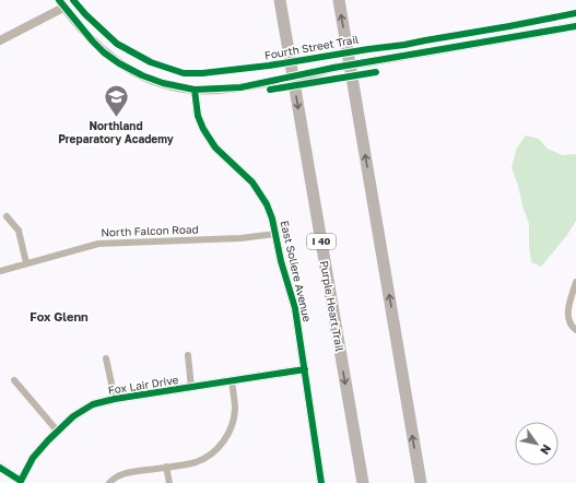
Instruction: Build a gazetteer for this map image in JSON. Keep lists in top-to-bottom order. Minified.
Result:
{"streets":{"highway":["I 40","Purple Heart Trail"],"street":["North Falcon Road","East Soliere Avenue","Fox Lair Drive"],"cycle path":["Fourth Street Trail"]},"crossings":[["North Falcon Road","East Soliere Avenue"],["East Soliere Avenue","Fox Lair Drive"]],"districts":["Fox Glenn"],"places":{"school or university":["Northland Preparatory Academy"]},"north":"bottom right"}
